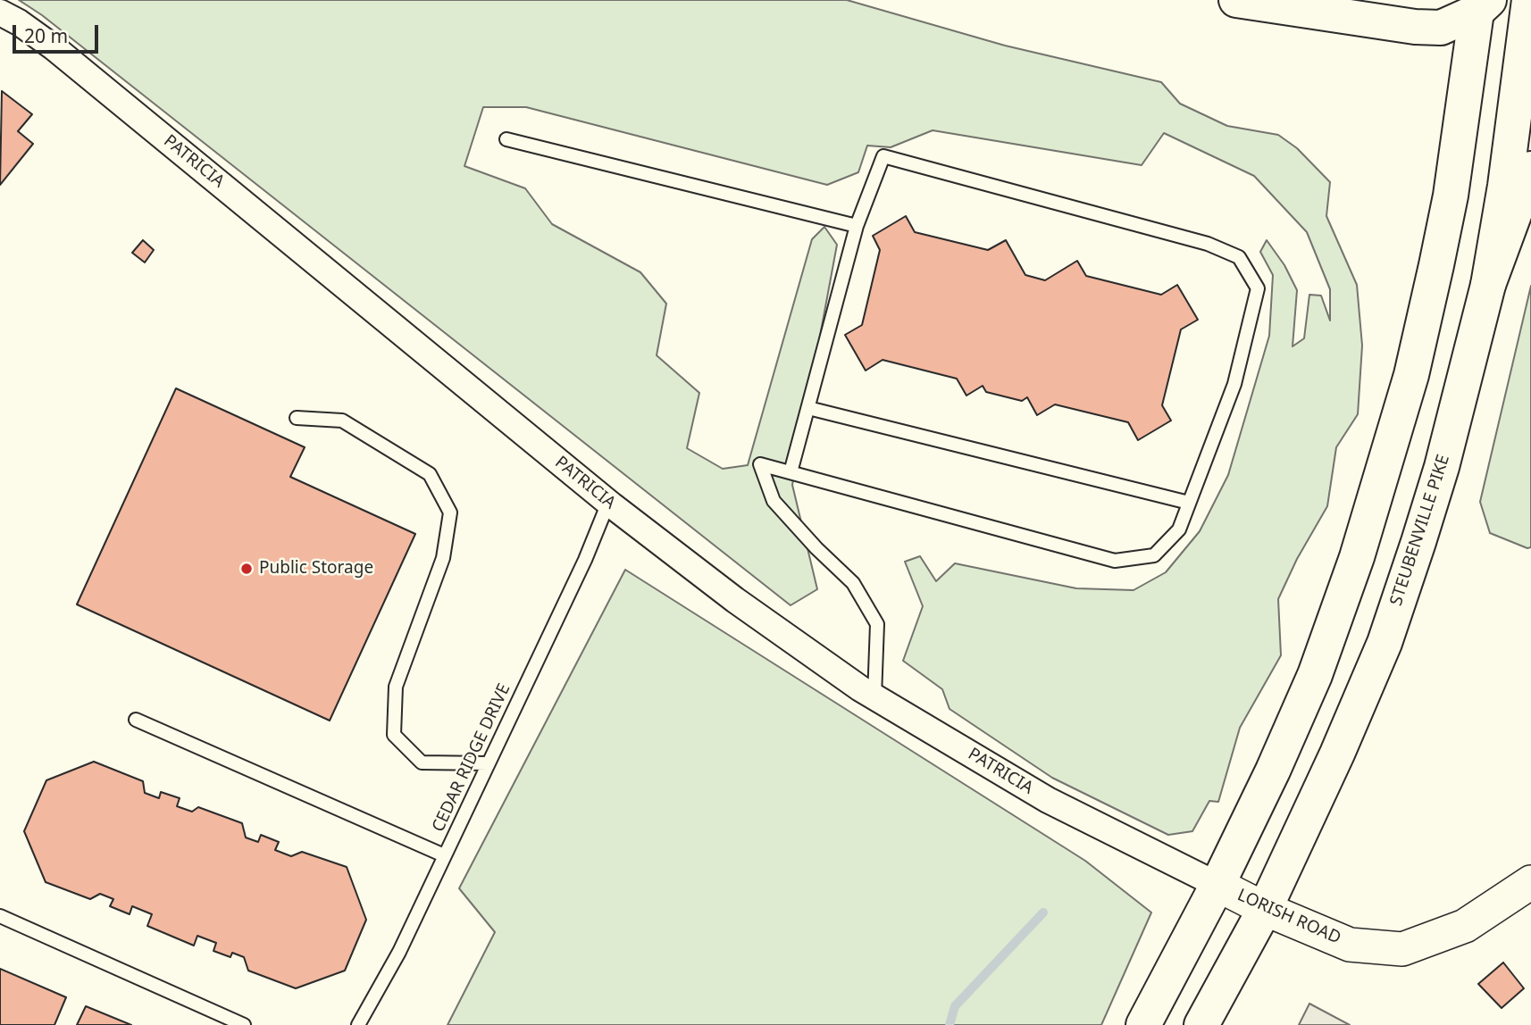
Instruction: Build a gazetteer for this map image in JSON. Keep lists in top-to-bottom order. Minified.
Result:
{"streets":{"main road":["STEUBENVILLE PIKE"],"street":["PATRICIA","LORISH ROAD"],"lane":["CEDAR RIDGE DRIVE"]},"crossings":[["PATRICIA","CEDAR RIDGE DRIVE"],["PATRICIA","LORISH ROAD"],["STEUBENVILLE PIKE","LORISH ROAD"]],"places":["Public Storage"],"scale_bar":"20 m"}
